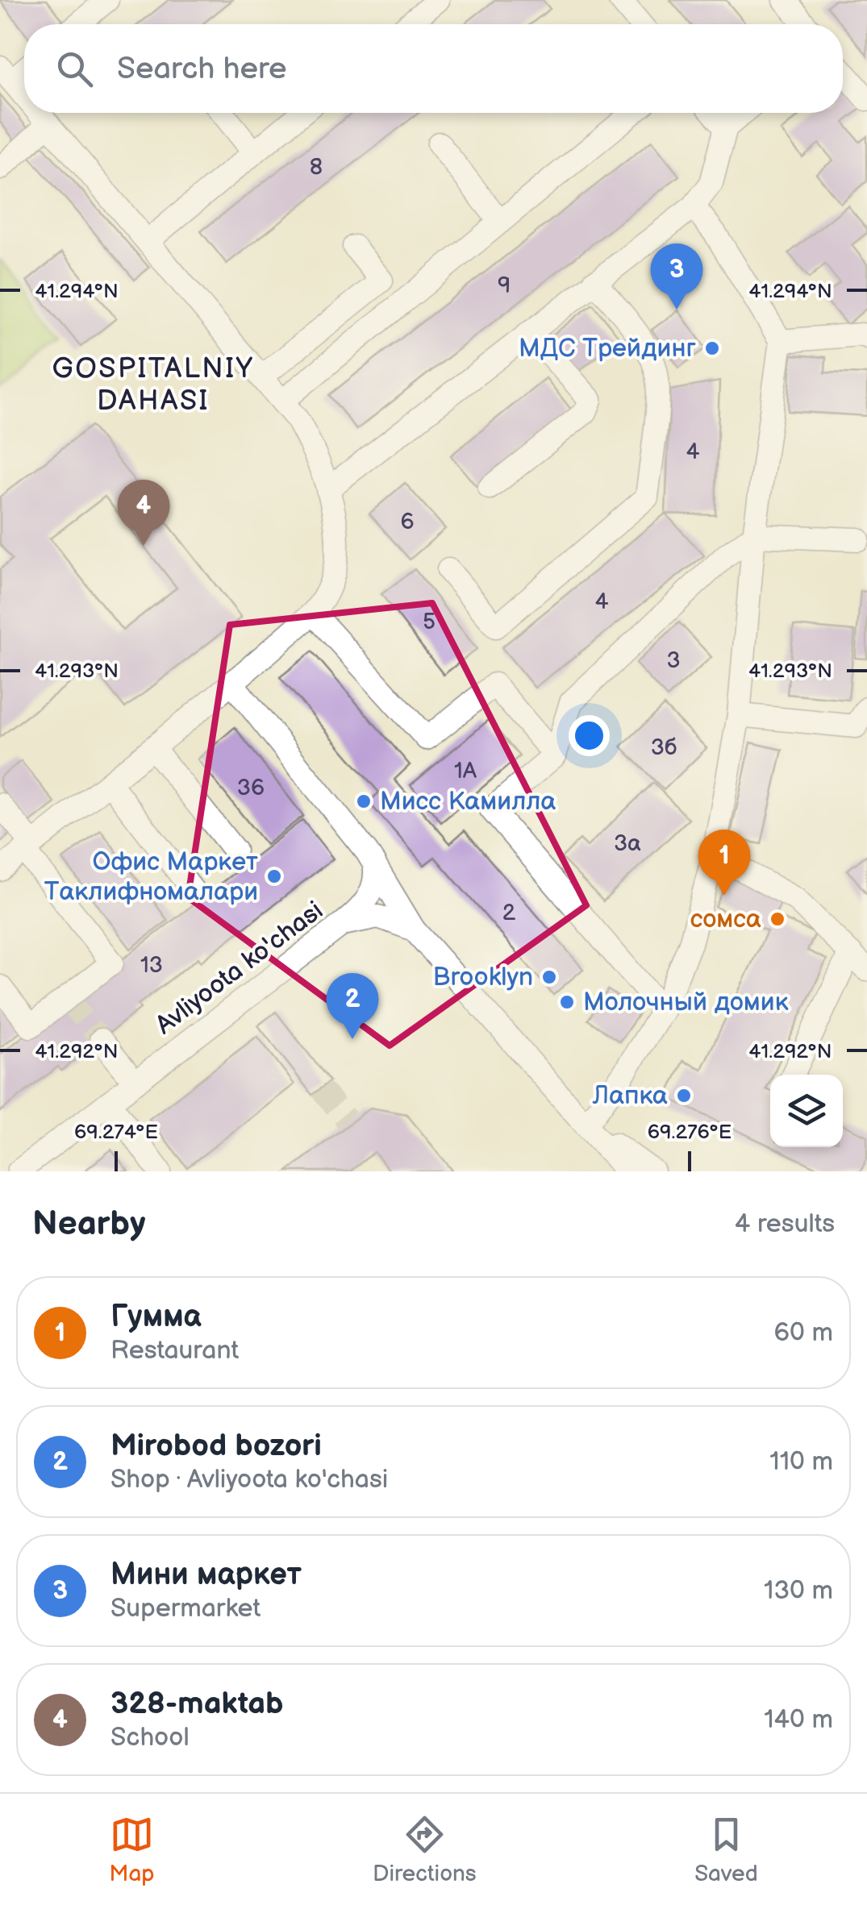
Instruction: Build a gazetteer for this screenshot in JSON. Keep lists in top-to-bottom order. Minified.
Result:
{"streets":{"street":["Avliyoota ko'chasi"]},"districts":["GOSPITALNIY DAHASI"],"places":["МДС Трейдинг","Мисс Камилла","Офис Маркет Таклифномалари","сомса","Brooklyn","Молочный домик","Лапка"],"house_numbers":["8","9","4","6","4","5","3","3б","1А","36","3а","2","13"],"page":{"search":"Search here","pins":["3","4","1","2"],"heading":["Nearby","4 results"],"list":[{"mark":"1","name":"Гумма","note":"Restaurant","value":"60 m"},{"mark":"2","name":"Mirobod bozori","note":"Shop · Avliyoota ko'chasi","value":"110 m"},{"mark":"3","name":"Мини маркет","note":"Supermarket","value":"130 m"},{"mark":"4","name":"328-maktab","note":"School","value":"140 m"}],"nav":["Map","Directions","Saved"]},"coordinates":["41.294°N","41.293°N","41.292°N","69.274°E","69.276°E"]}
